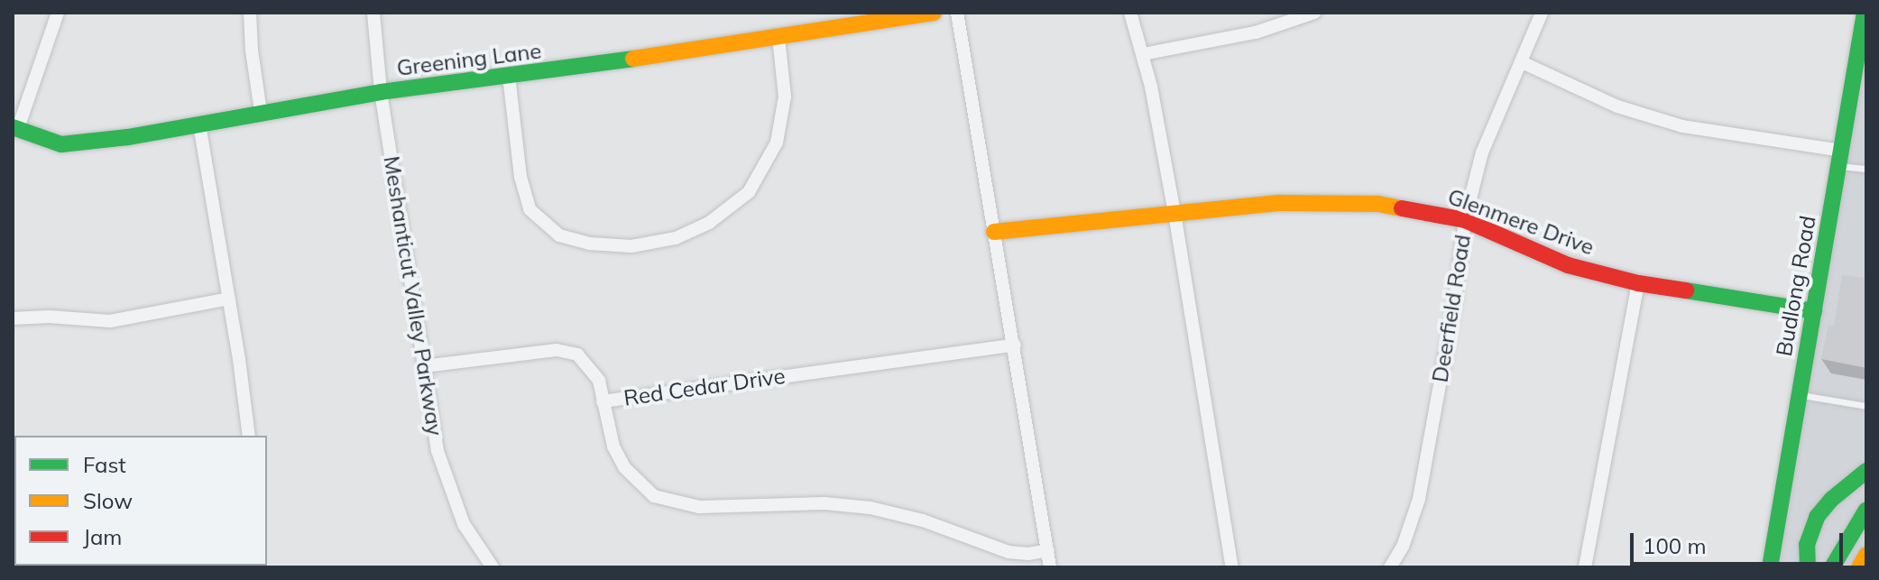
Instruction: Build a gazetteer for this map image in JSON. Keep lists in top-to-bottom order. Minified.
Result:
{"streets":{"street":["Greening Lane","Glenmere Drive","Budlong Road","Meshanticut Valley Parkway","Deerfield Road","Red Cedar Drive"]},"crossings":[["Greening Lane","Meshanticut Valley Parkway"],["Glenmere Drive","Budlong Road"],["Glenmere Drive","Deerfield Road"],["Meshanticut Valley Parkway","Red Cedar Drive"]],"legend":["Fast","Slow","Jam"],"scale_bar":"100 m"}
